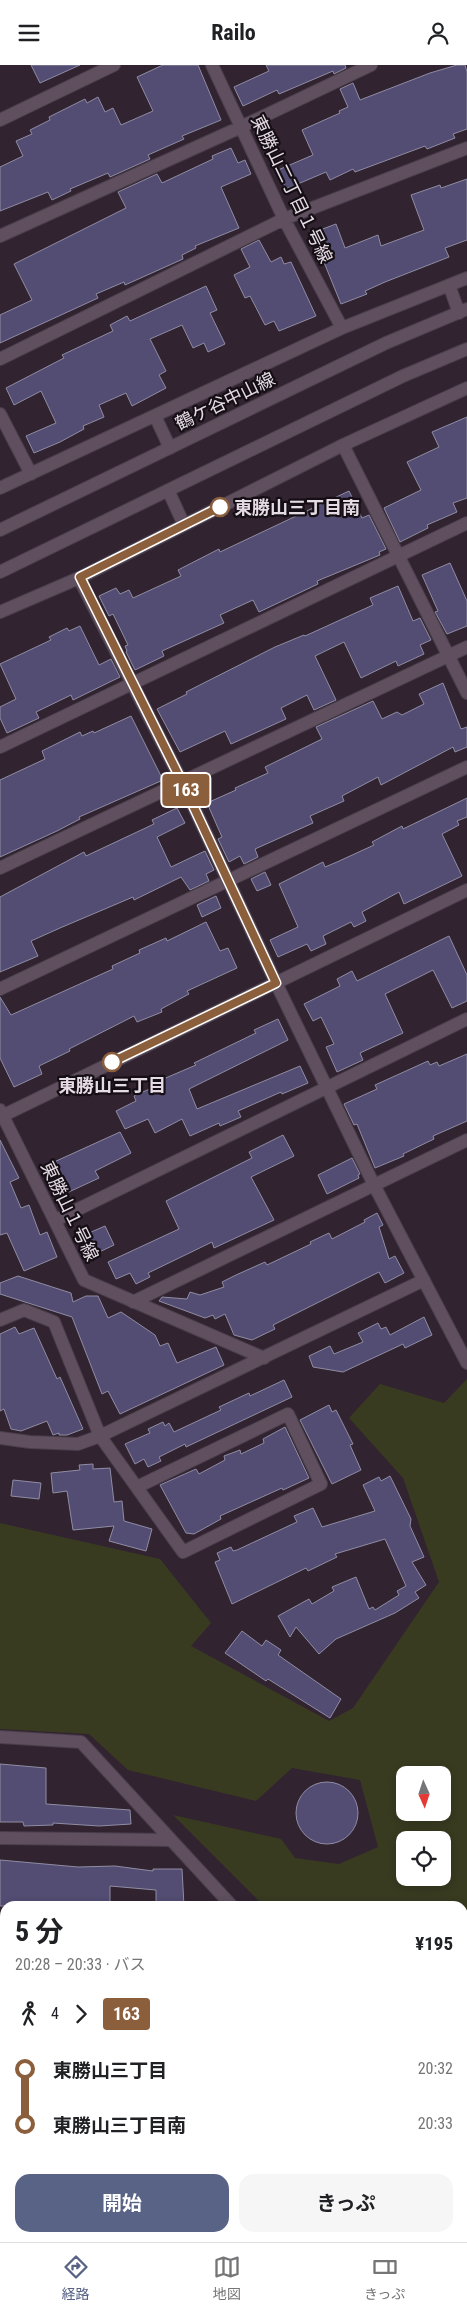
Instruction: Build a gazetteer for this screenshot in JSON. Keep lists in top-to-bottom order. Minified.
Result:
{"streets":{"street":["東勝山二丁目１号線","鶴ケ谷中山線","東勝山１号線"]},"places":["東勝山三丁目南","東勝山三丁目"],"lines":["bus line 163"],"north":"bottom","page":{"header":"Railo","on_map":"163","heading":["5 分","20:28 – 20:33 · バス","¥195"],"legs":["4","163"],"list":[{"name":"東勝山三丁目","value":"20:32"},{"name":"東勝山三丁目南","value":"20:33"}],"buttons":["開始","きっぷ"],"tabs":["経路","地図","きっぷ"]}}
